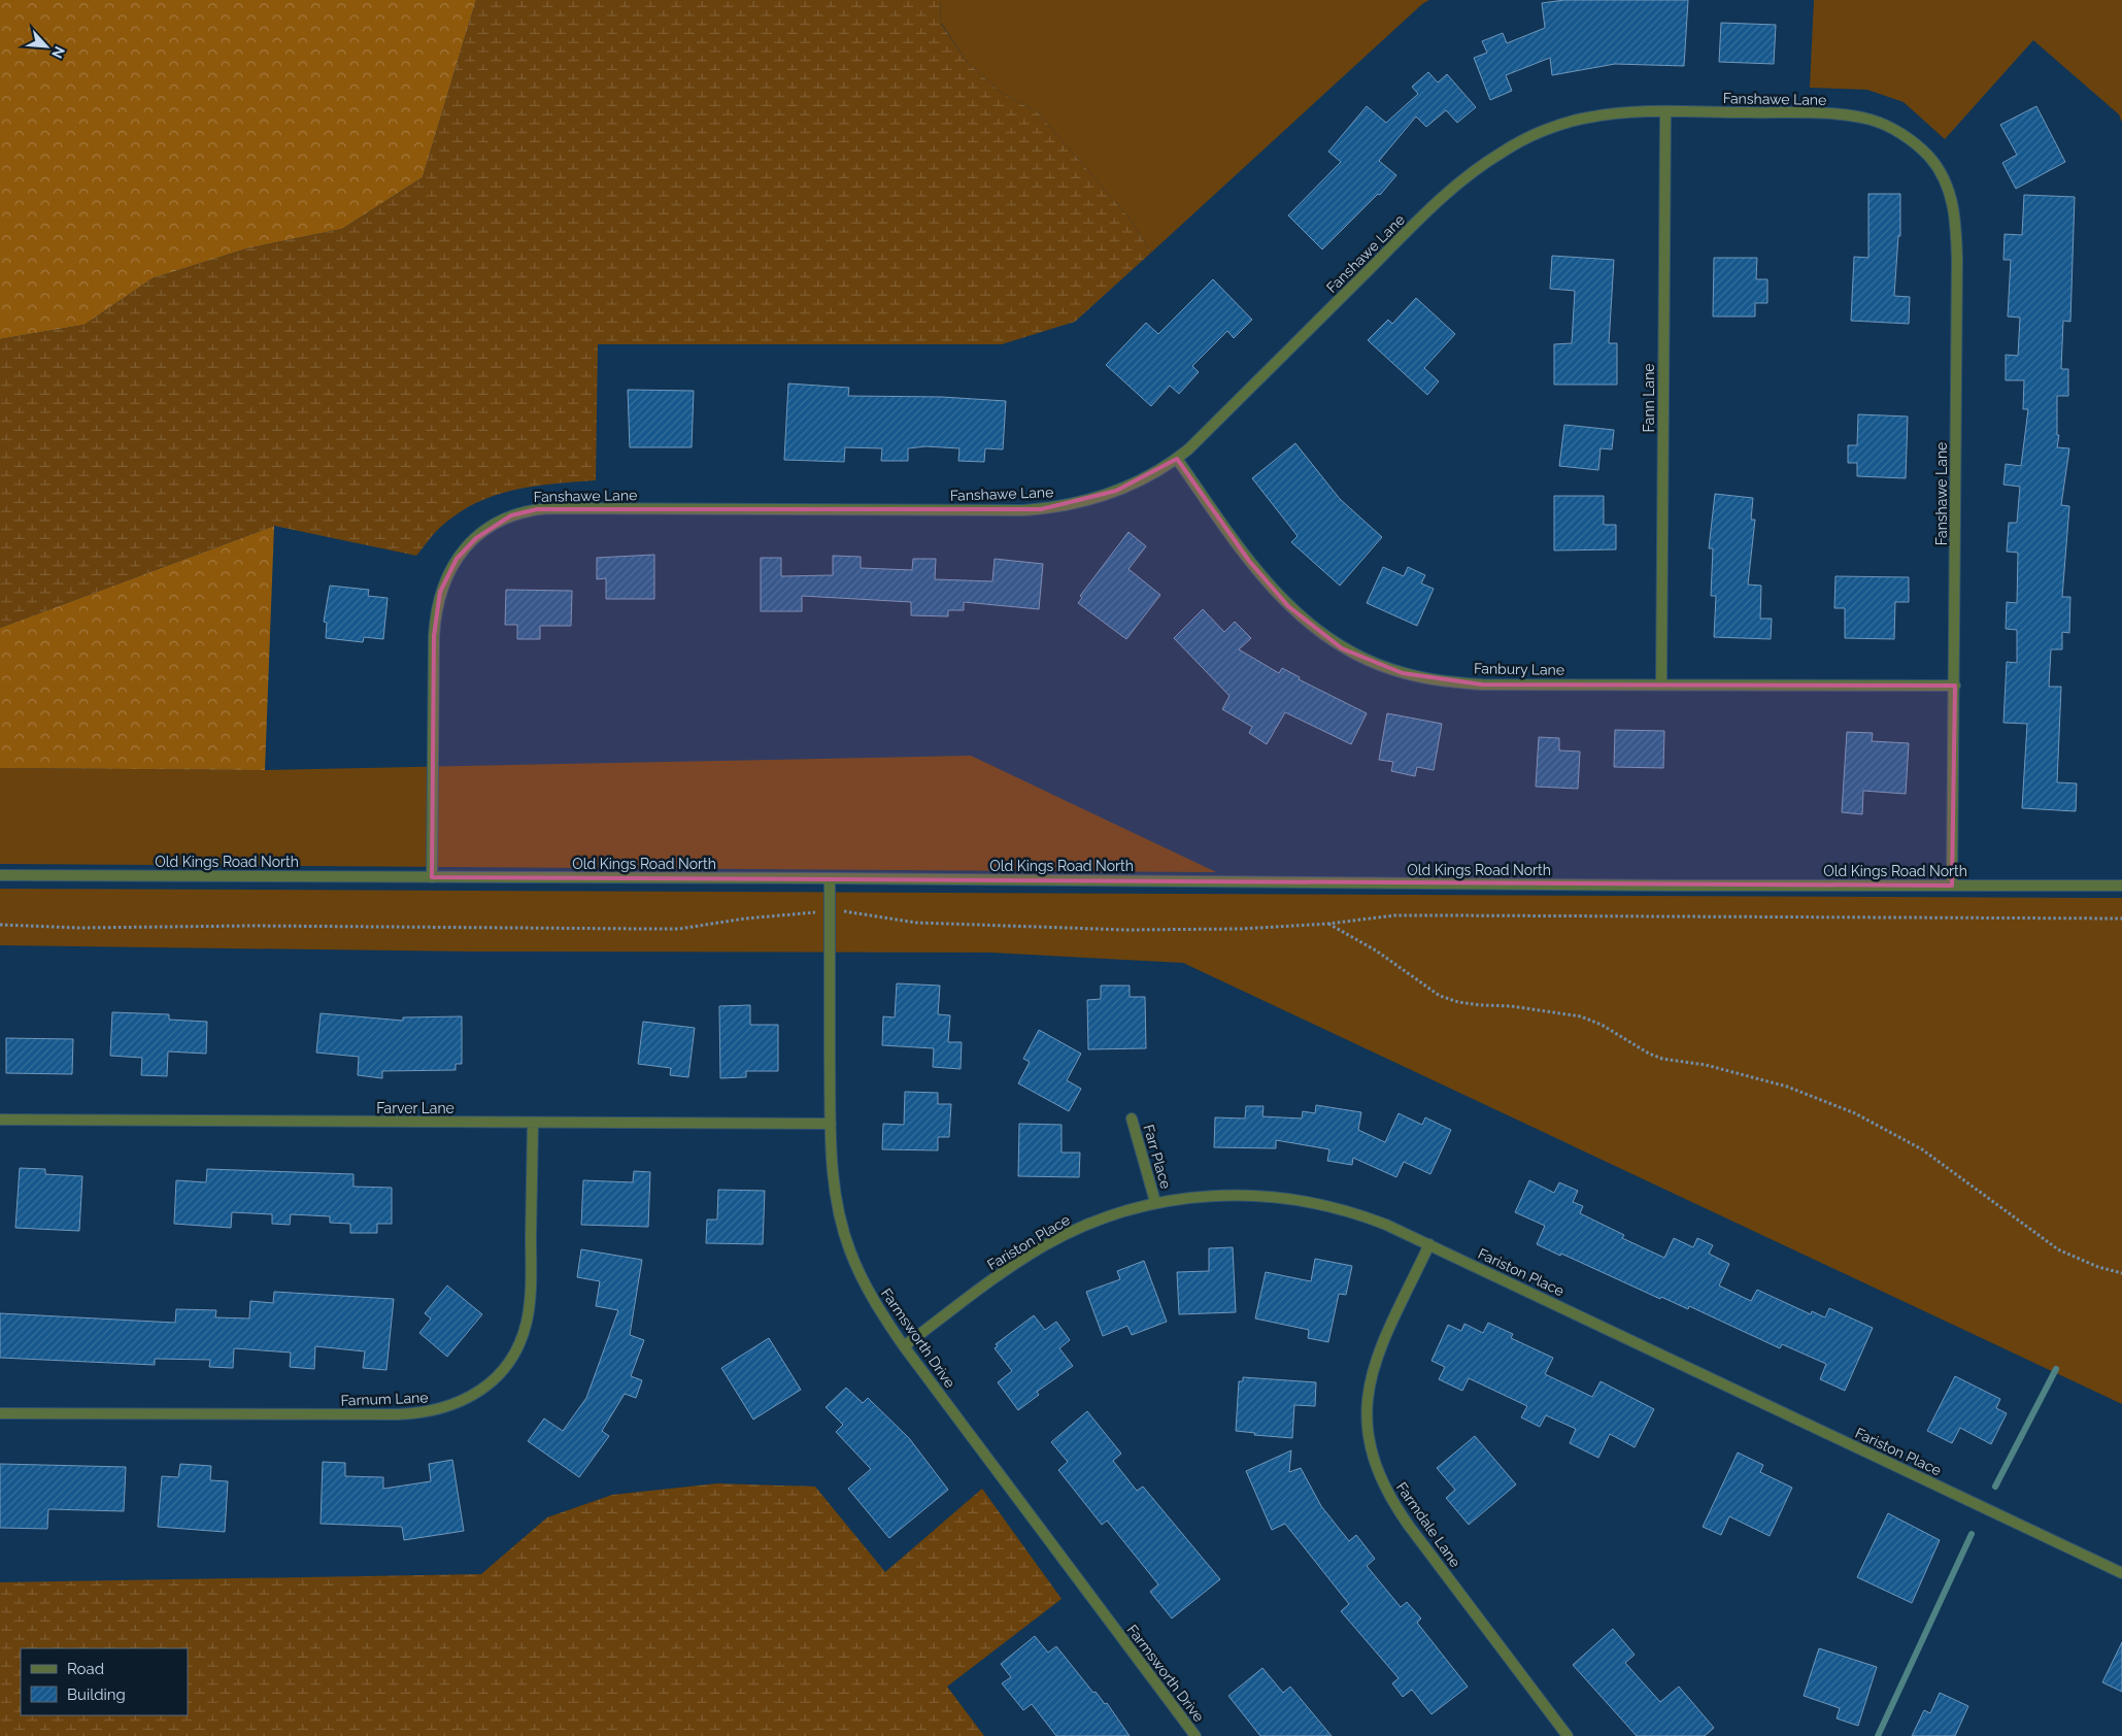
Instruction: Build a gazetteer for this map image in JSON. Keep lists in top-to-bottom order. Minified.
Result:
{"streets":{"street":["Fanshawe Lane","Fann Lane","Fanbury Lane","Old Kings Road North","Farver Lane","Farr Place","Fariston Place","Farmsworth Drive","Farnum Lane","Farmdale Lane"]},"crossings":[["Fanshawe Lane","Fann Lane"],["Fanshawe Lane","Fanbury Lane"],["Fanshawe Lane","Old Kings Road North"],["Fann Lane","Fanbury Lane"],["Old Kings Road North","Farmsworth Drive"],["Farver Lane","Farmsworth Drive"],["Farver Lane","Farnum Lane"],["Farr Place","Fariston Place"],["Fariston Place","Farmsworth Drive"],["Fariston Place","Farmdale Lane"]],"legend":["Road","Building"],"north":"bottom right"}
